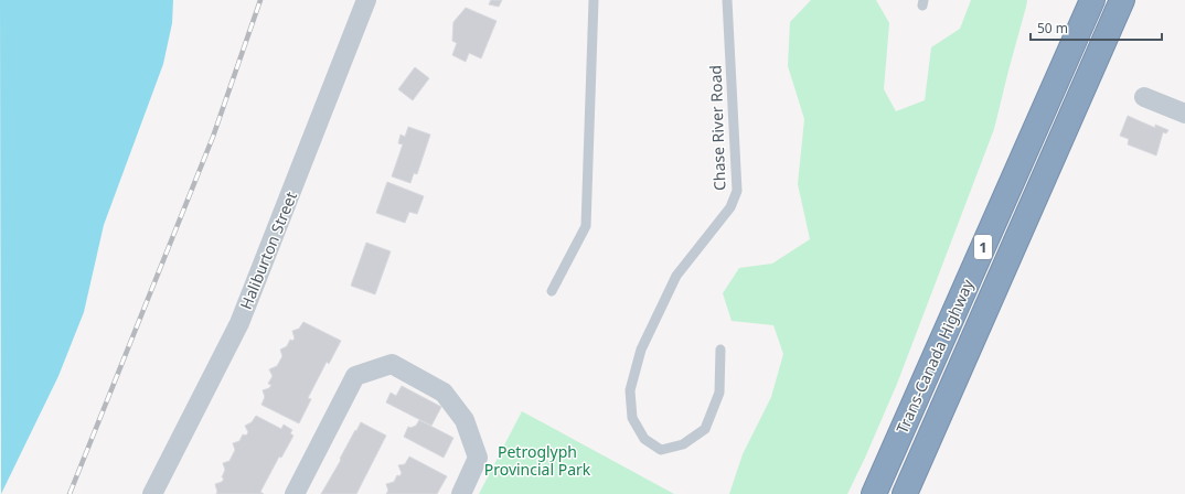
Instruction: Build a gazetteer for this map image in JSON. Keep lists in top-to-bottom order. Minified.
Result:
{"streets":{"highway":["1","Trans-Canada Highway"],"street":["Haliburton Street"],"lane":["Chase River Road"]},"parks":["Petroglyph Provincial Park"],"scale_bar":"50 m"}
